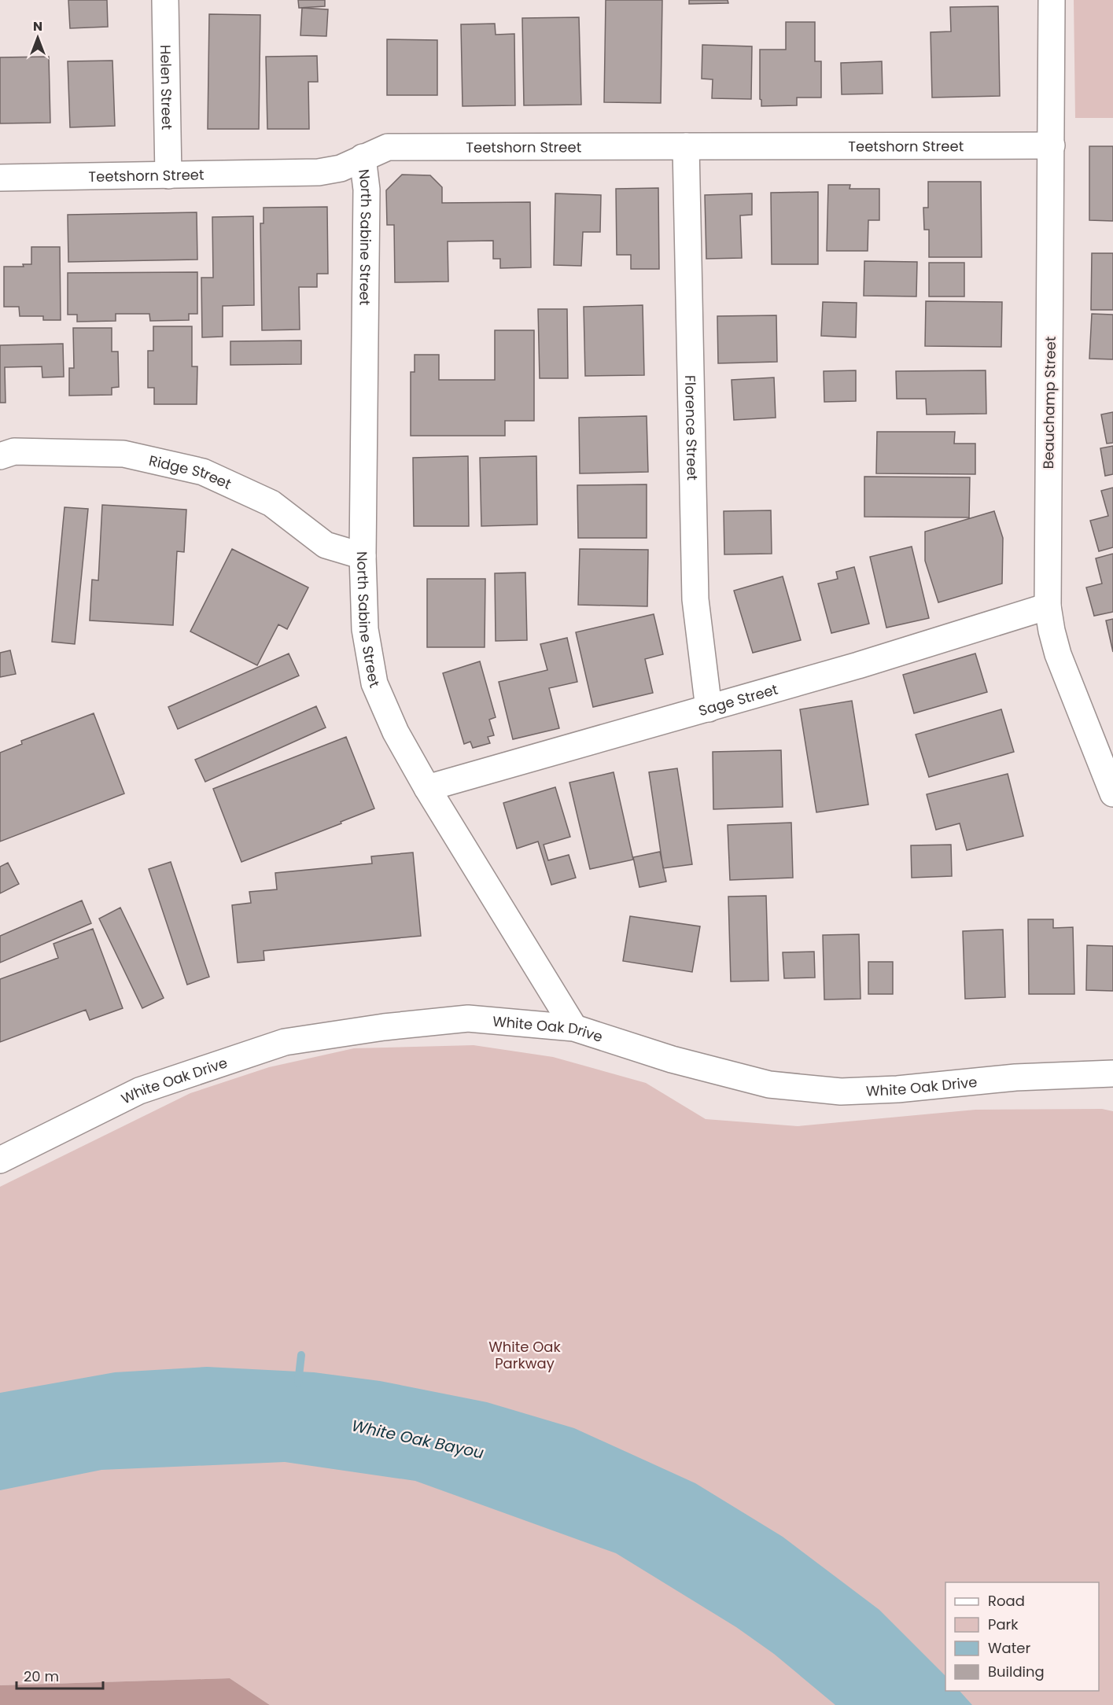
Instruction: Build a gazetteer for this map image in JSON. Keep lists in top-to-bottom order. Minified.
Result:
{"streets":{"street":["Helen Street","Teetshorn Street","North Sabine Street","Beauchamp Street","Florence Street","Ridge Street","Sage Street","White Oak Drive"]},"crossings":[["Helen Street","Teetshorn Street"],["Teetshorn Street","North Sabine Street"],["Teetshorn Street","Beauchamp Street"],["Teetshorn Street","Florence Street"],["North Sabine Street","Ridge Street"],["North Sabine Street","Sage Street"],["North Sabine Street","White Oak Drive"],["Beauchamp Street","Sage Street"],["Florence Street","Sage Street"]],"water":["White Oak Bayou"],"parks":["White Oak Parkway"],"legend":["Road","Park","Water","Building"],"scale_bar":"20 m","north":"top"}
